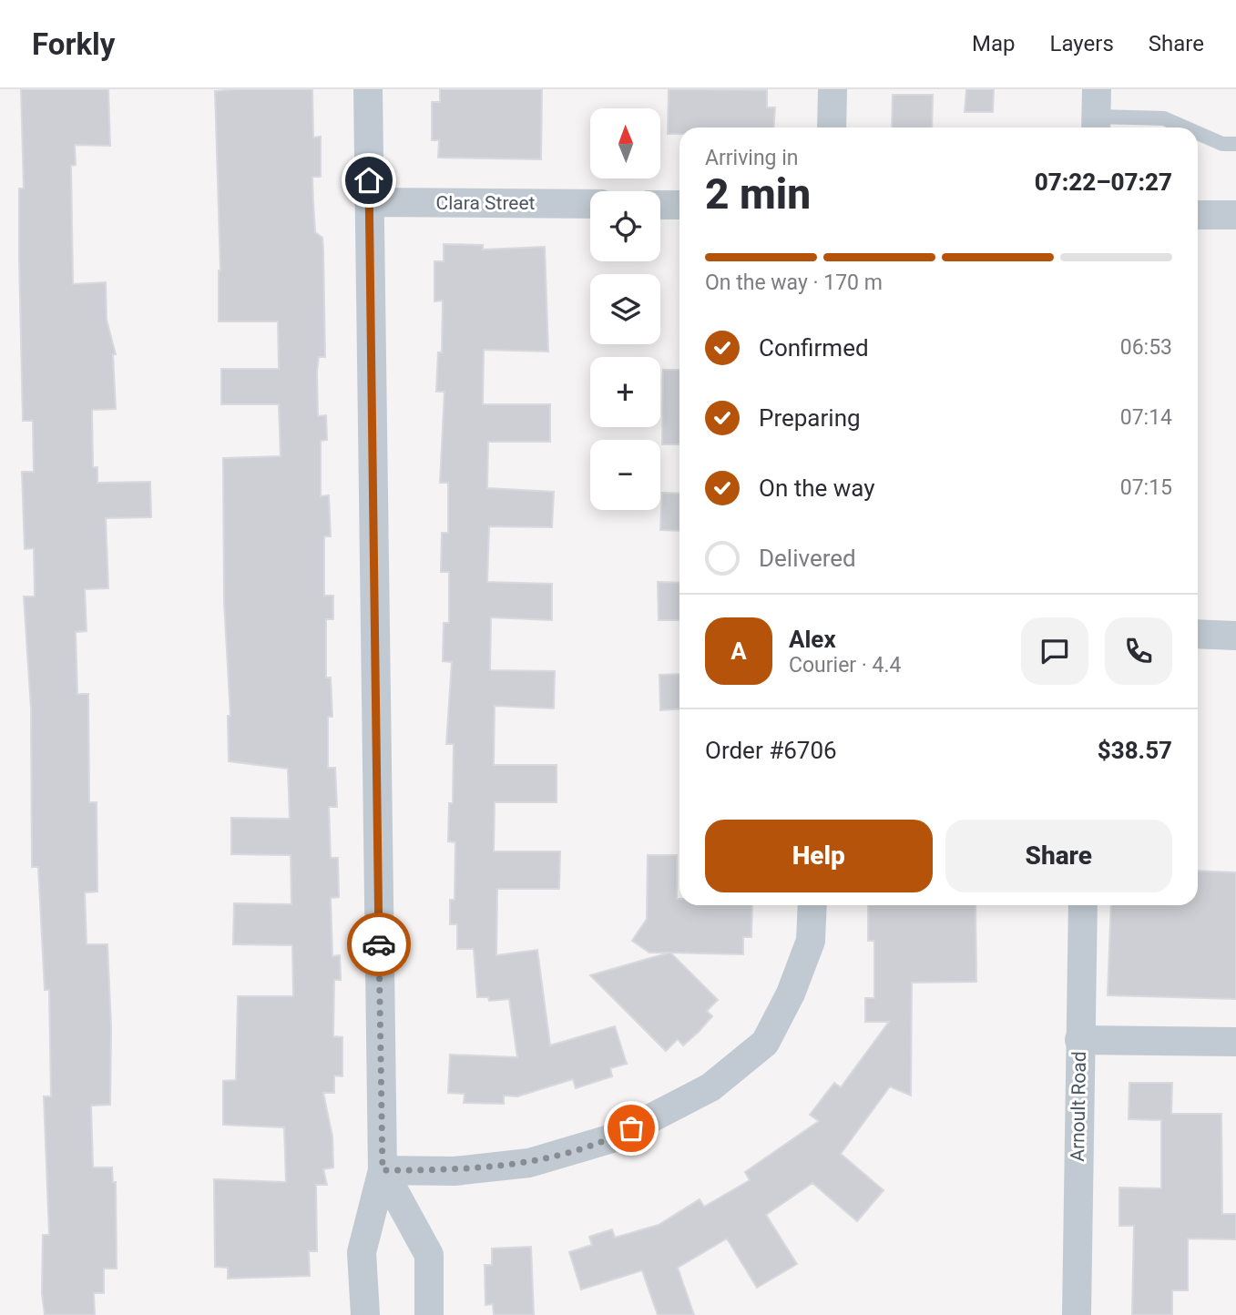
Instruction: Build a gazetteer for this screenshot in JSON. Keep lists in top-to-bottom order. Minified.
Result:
{"streets":{"street":["Clara Street","Arnoult Road"]},"north":"top","page":{"header":"Forkly","nav":["Map","Layers","Share"],"map_buttons":["+","−"],"heading":["2 min","Arriving in","07:22–07:27"],"panel":["Alex","Courier · 4.4","Order #6706","$38.57"],"bar":"On the way · 170 m","list":[["Confirmed","06:53"],["Preparing","07:14"],["On the way","07:15"],"Delivered"],"round":"A","buttons":["Help","Share"]}}
